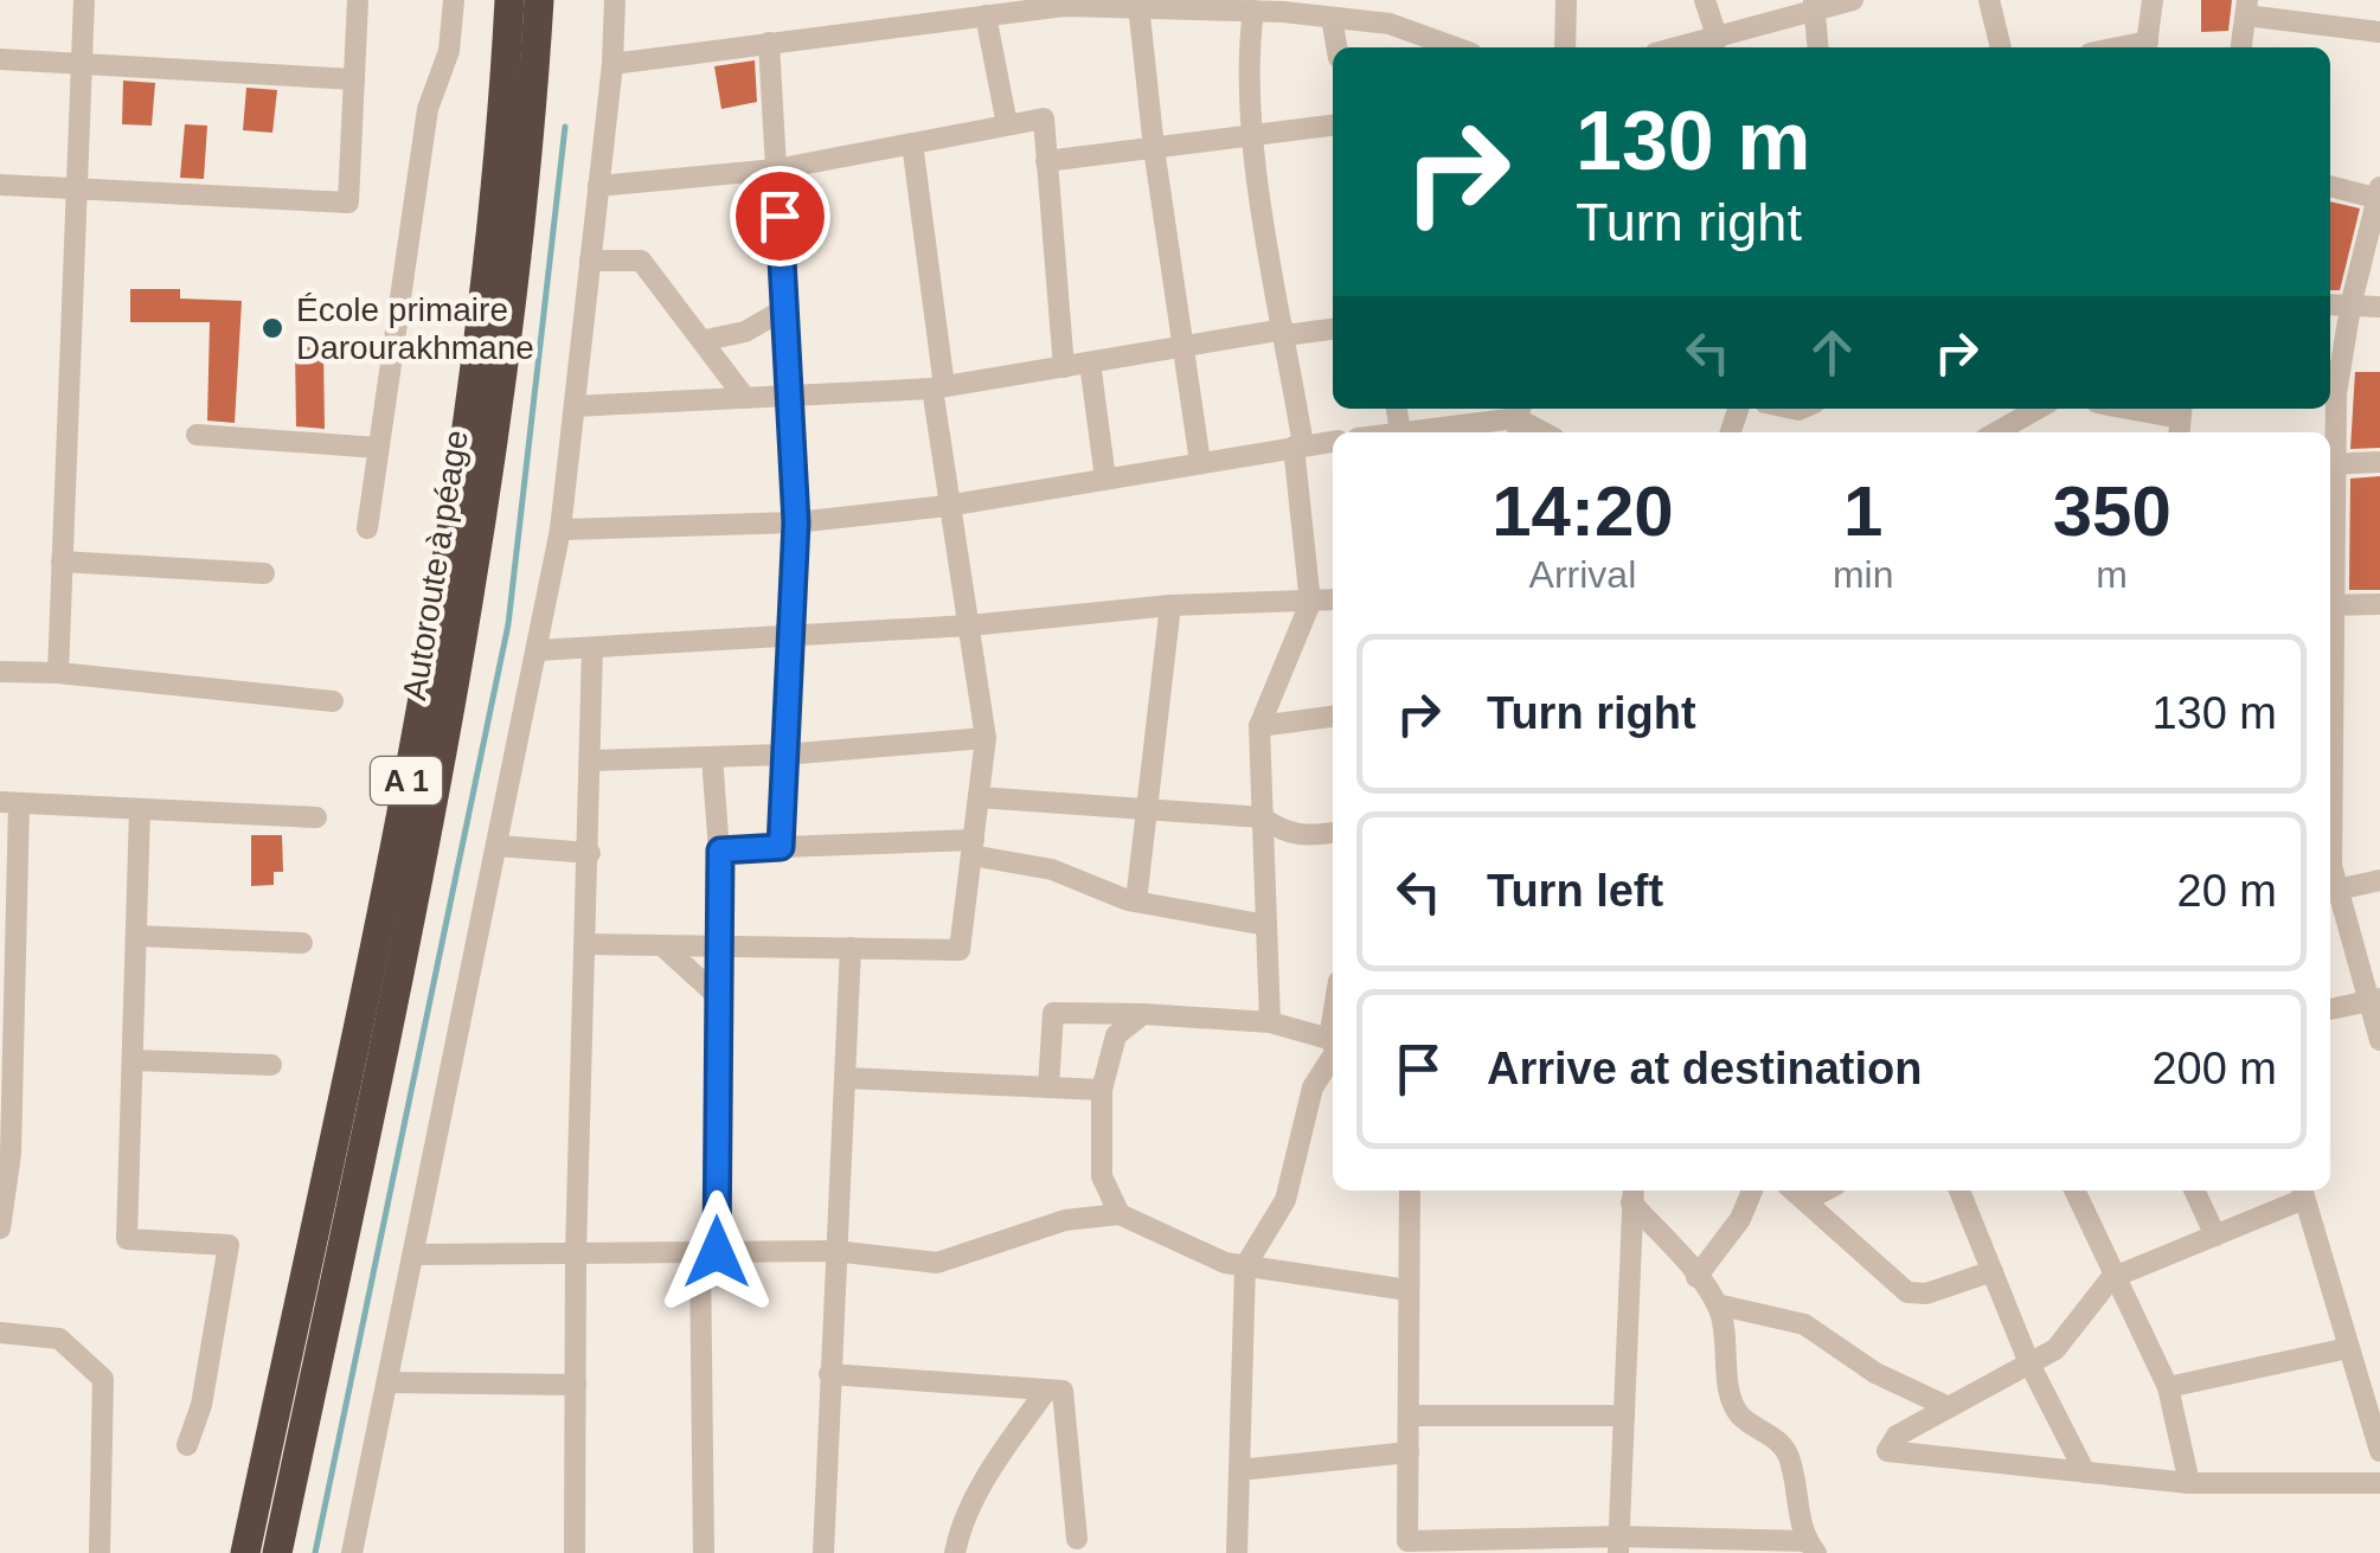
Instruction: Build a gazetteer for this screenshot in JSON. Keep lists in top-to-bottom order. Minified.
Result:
{"streets":{"highway":["Autoroute à péage","A 1"]},"places":["École primaire Darourakhmane"],"page":{"turn":["130 m","Turn right"],"eta":["14:20","Arrival","1","min","350","m"],"list":[{"name":"Turn right","value":"130 m"},{"name":"Turn left","value":"20 m"},{"name":"Arrive at destination","value":"200 m"}]}}
